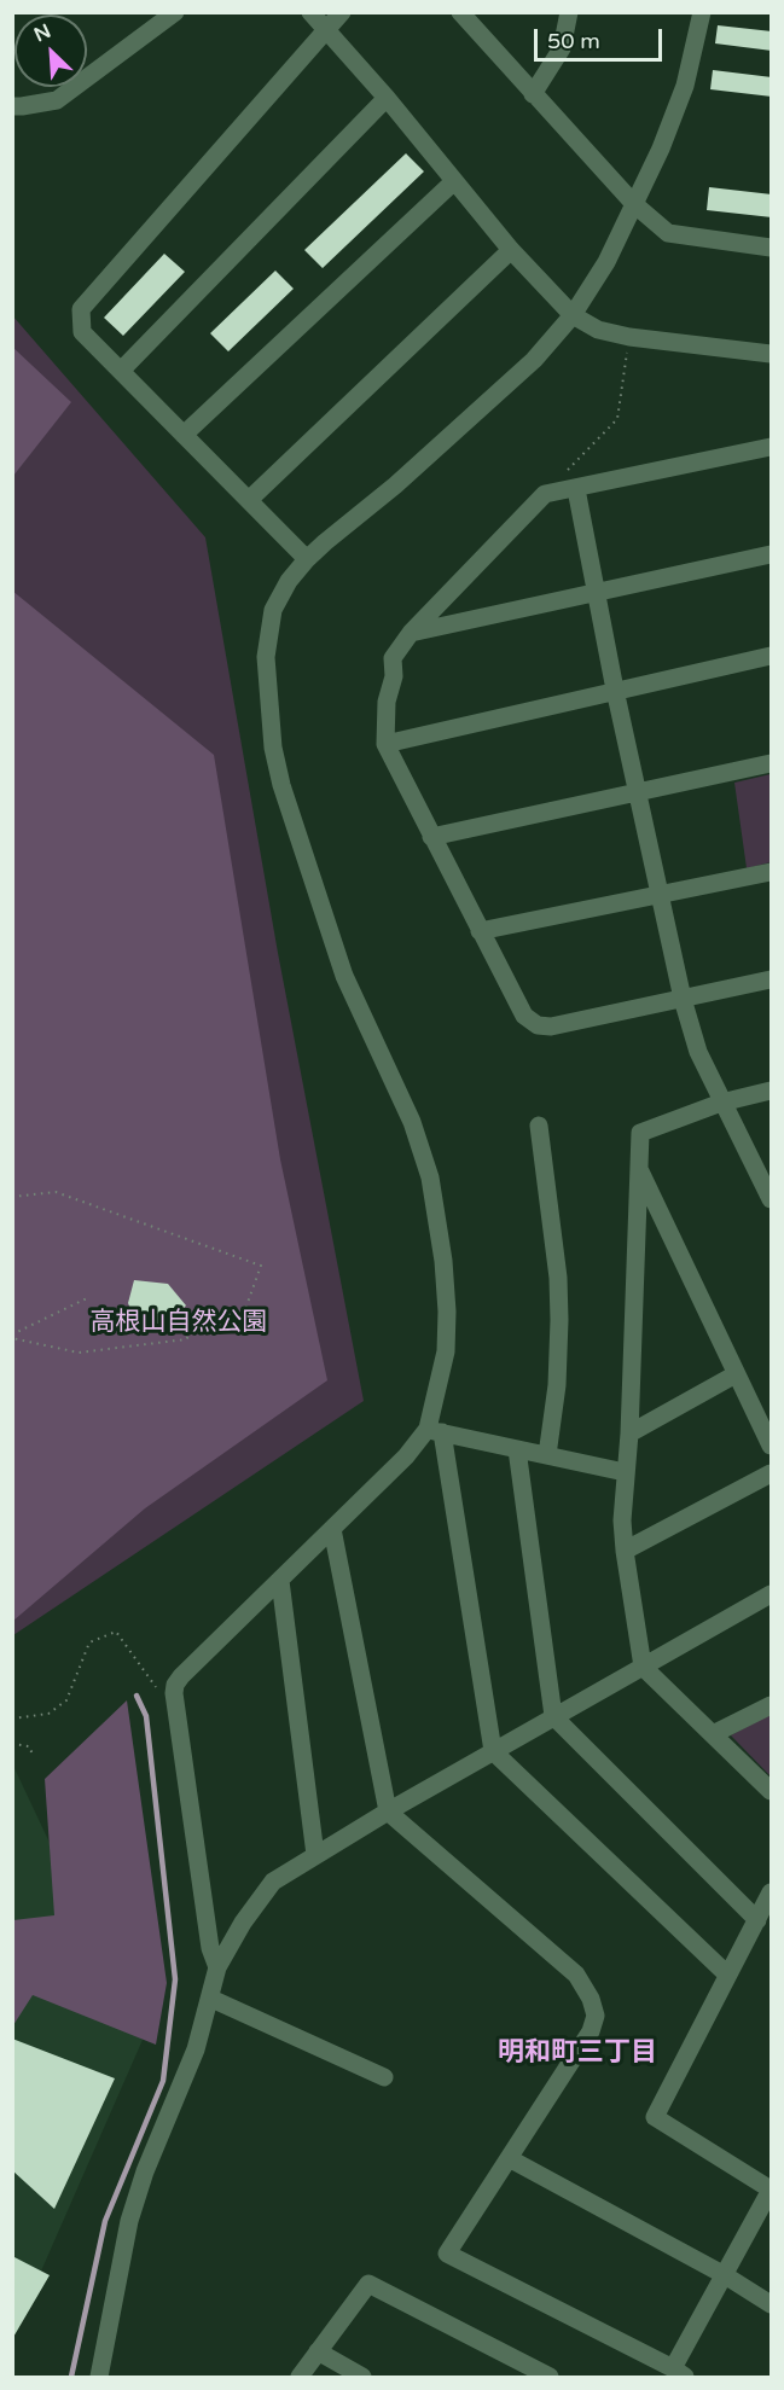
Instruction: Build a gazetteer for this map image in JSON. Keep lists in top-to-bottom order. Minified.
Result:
{"districts":["明和町三丁目"],"parks":["高根山自然公園"],"scale_bar":"50 m","north":"top left"}
